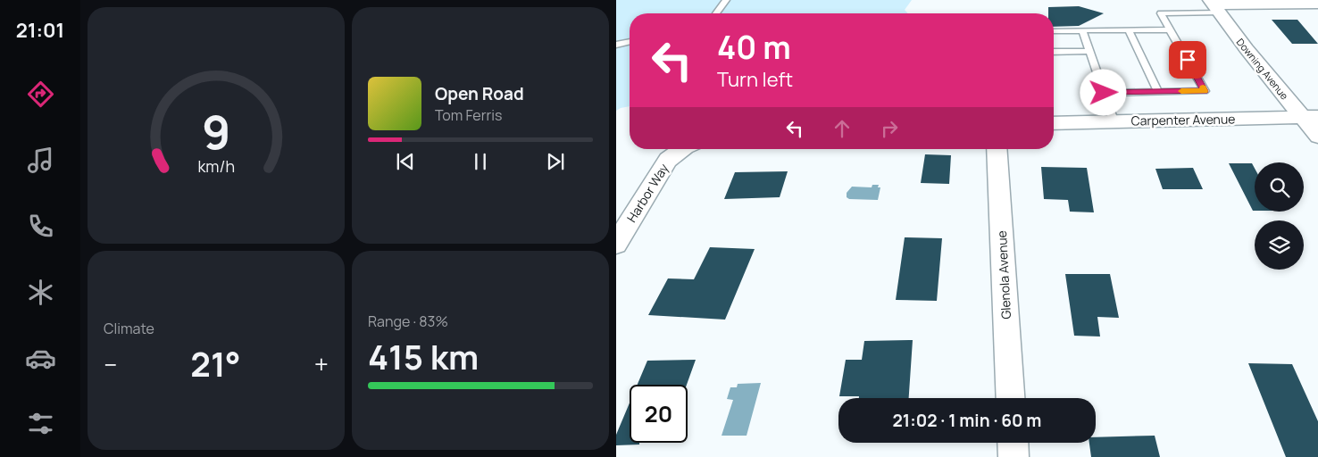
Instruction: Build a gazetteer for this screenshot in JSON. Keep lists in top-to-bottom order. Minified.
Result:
{"streets":{"street":["Downing Avenue","Carpenter Avenue","Harbor Way","Glenola Avenue"]},"crossings":[["Downing Avenue","Carpenter Avenue"]],"page":{"tabs":"21:01","turn":["40 m","Turn left"],"song":["Open Road","Tom Ferris"],"tile":["Climate",["Range · 83%","415 km"]],"heat":["−","21°","+"],"limit":"20","trip":"21:02 · 1 min · 60 m","gauge":["9","km/h"]}}
